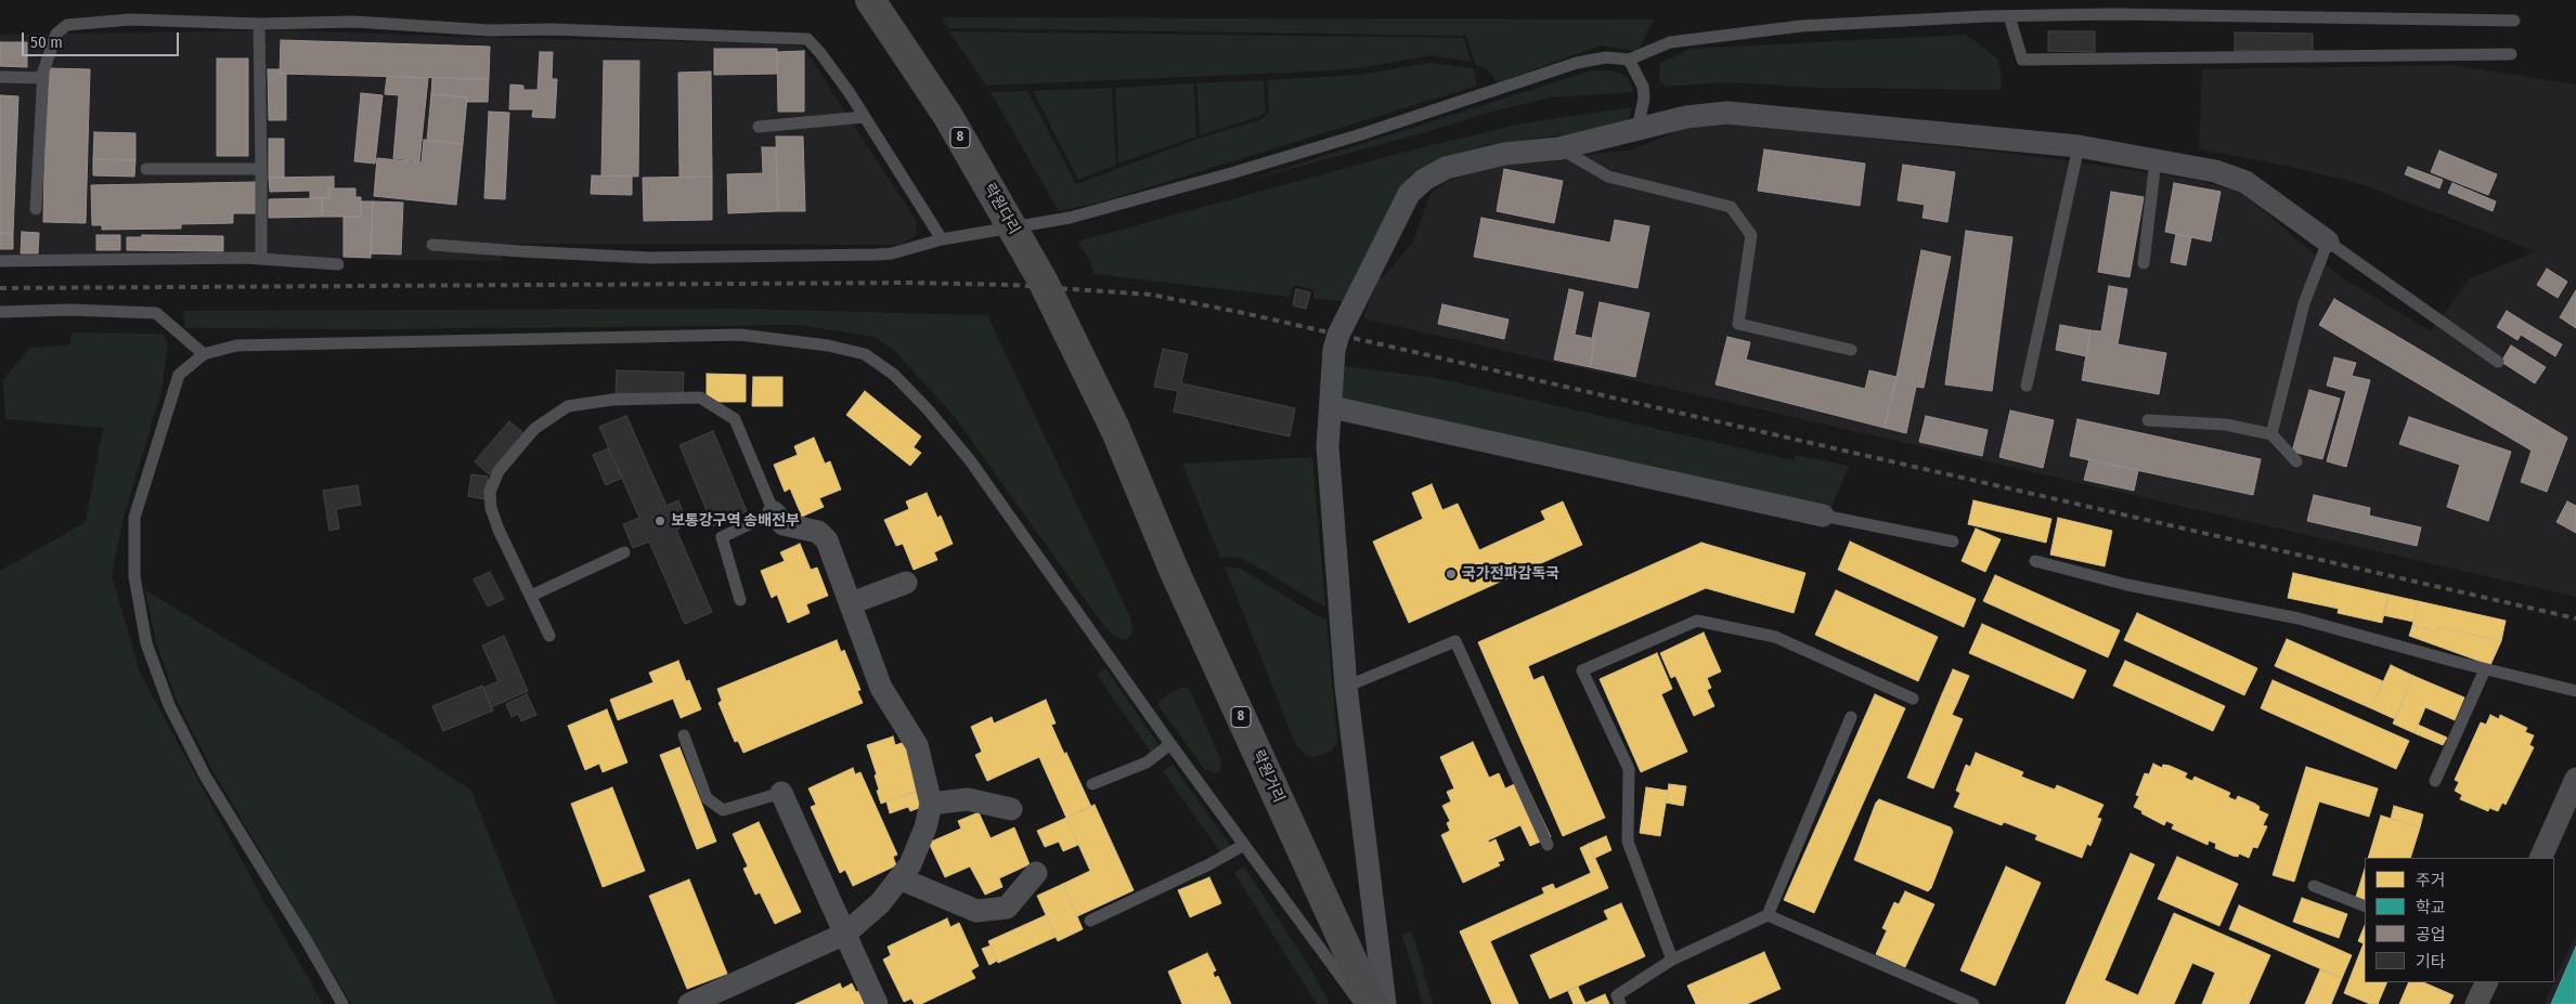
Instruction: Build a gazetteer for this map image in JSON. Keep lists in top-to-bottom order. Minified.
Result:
{"streets":{"main road":["8","락원다리","락원거리"]},"crossings":[["락원다리","락원거리"]],"places":["보통강구역 송배전부","국가전파감독국"],"legend":["주거","학교","공업","기타"],"scale_bar":"50 m"}
